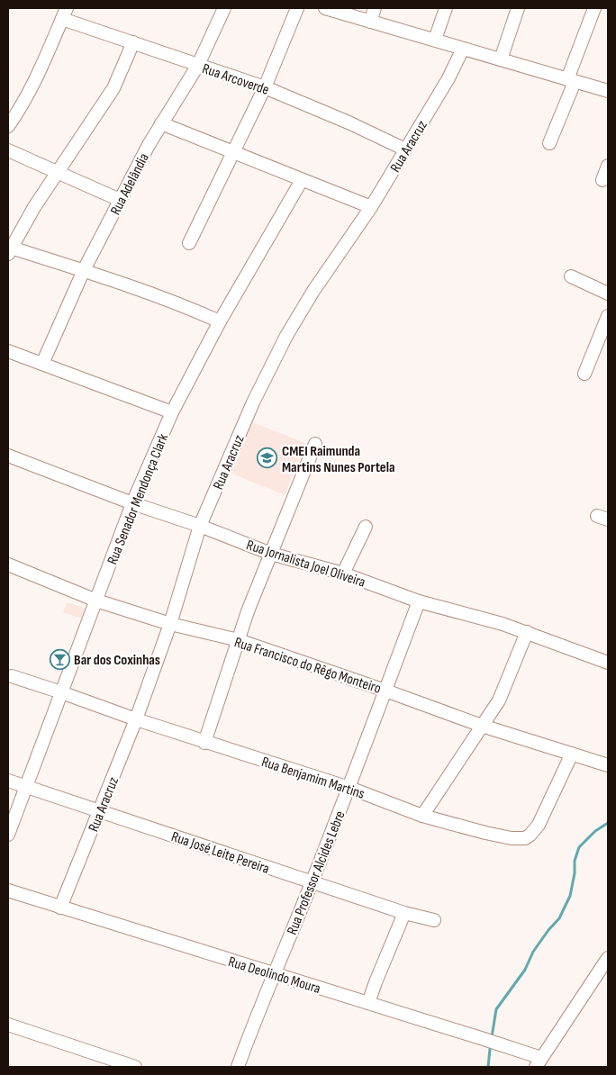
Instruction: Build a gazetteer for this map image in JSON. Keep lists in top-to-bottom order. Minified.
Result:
{"streets":{"street":["Rua Arcoverde","Rua Aracruz","Rua Adelândia","Rua Senador Mendonça Clark","Rua Jornalista Joel Oliveira","Rua Francisco do Rêgo Monteiro","Rua Benjamim Martins","Rua José Leite Pereira","Rua Professor Alcides Lebre","Rua Deolindo Moura"]},"crossings":[["Rua Arcoverde","Rua Aracruz"],["Rua Arcoverde","Rua Adelândia"],["Rua Aracruz","Rua Jornalista Joel Oliveira"],["Rua Aracruz","Rua Francisco do Rêgo Monteiro"],["Rua Aracruz","Rua Benjamim Martins"],["Rua Aracruz","Rua José Leite Pereira"],["Rua Aracruz","Rua Deolindo Moura"],["Rua Senador Mendonça Clark","Rua Jornalista Joel Oliveira"],["Rua Senador Mendonça Clark","Rua Francisco do Rêgo Monteiro"],["Rua Senador Mendonça Clark","Rua Benjamim Martins"],["Rua Senador Mendonça Clark","Rua José Leite Pereira"],["Rua Jornalista Joel Oliveira","Rua Professor Alcides Lebre"],["Rua Francisco do Rêgo Monteiro","Rua Benjamim Martins"],["Rua Francisco do Rêgo Monteiro","Rua Professor Alcides Lebre"],["Rua Benjamim Martins","Rua Professor Alcides Lebre"],["Rua José Leite Pereira","Rua Professor Alcides Lebre"],["Rua Professor Alcides Lebre","Rua Deolindo Moura"]],"places":{"school or university":["CMEI Raimunda Martins Nunes Portela"],"bar":["Bar dos Coxinhas"]}}
